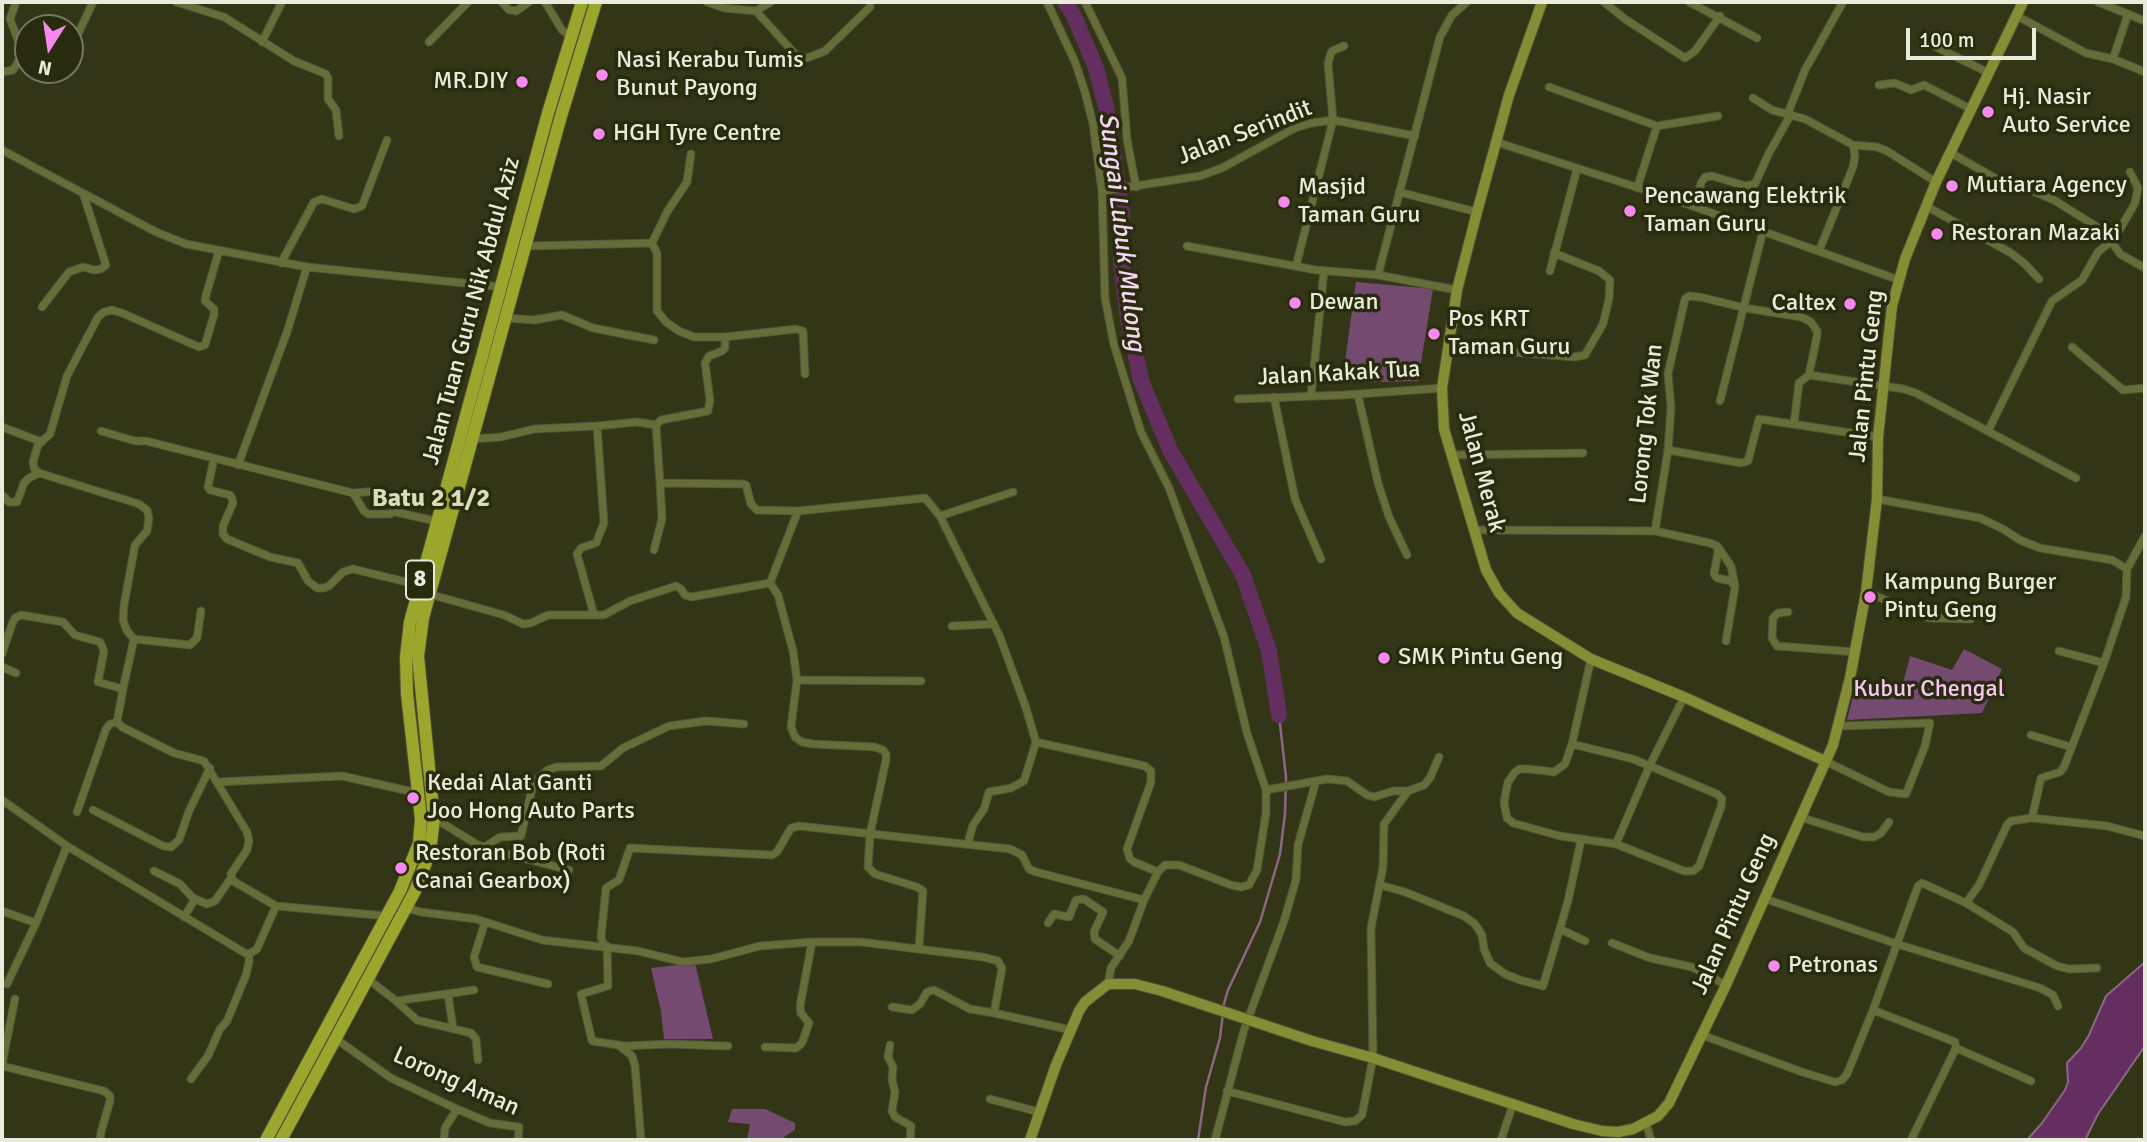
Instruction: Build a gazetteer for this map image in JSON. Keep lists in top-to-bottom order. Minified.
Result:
{"streets":{"main road":["Jalan Tuan Guru Nik Abdul Aziz","Jalan Pintu Geng","Jalan Merak","8"],"street":["Jalan Serindit","Jalan Kakak Tua","Lorong Tok Wan","Lorong Aman"]},"crossings":[["Jalan Tuan Guru Nik Abdul Aziz","Lorong Aman"],["Jalan Kakak Tua","Jalan Merak"],["Jalan Pintu Geng","Jalan Merak"]],"districts":["Batu 2 1/2"],"water":["Sungai Lubuk Mulong"],"parks":["Kubur Chengal"],"places":["Nasi Kerabu Tumis Bunut Payong","MR.DIY","Hj. Nasir Auto Service","HGH Tyre Centre","Mutiara Agency","Masjid Taman Guru","Pencawang Elektrik Taman Guru","Restoran Mazaki","Dewan","Caltex","Pos KRT Taman Guru","Kampung Burger Pintu Geng","SMK Pintu Geng","Kedai Alat Ganti Joo Hong Auto Parts","Restoran Bob (Roti Canai Gearbox)","Petronas"],"scale_bar":"100 m","north":"bottom"}
